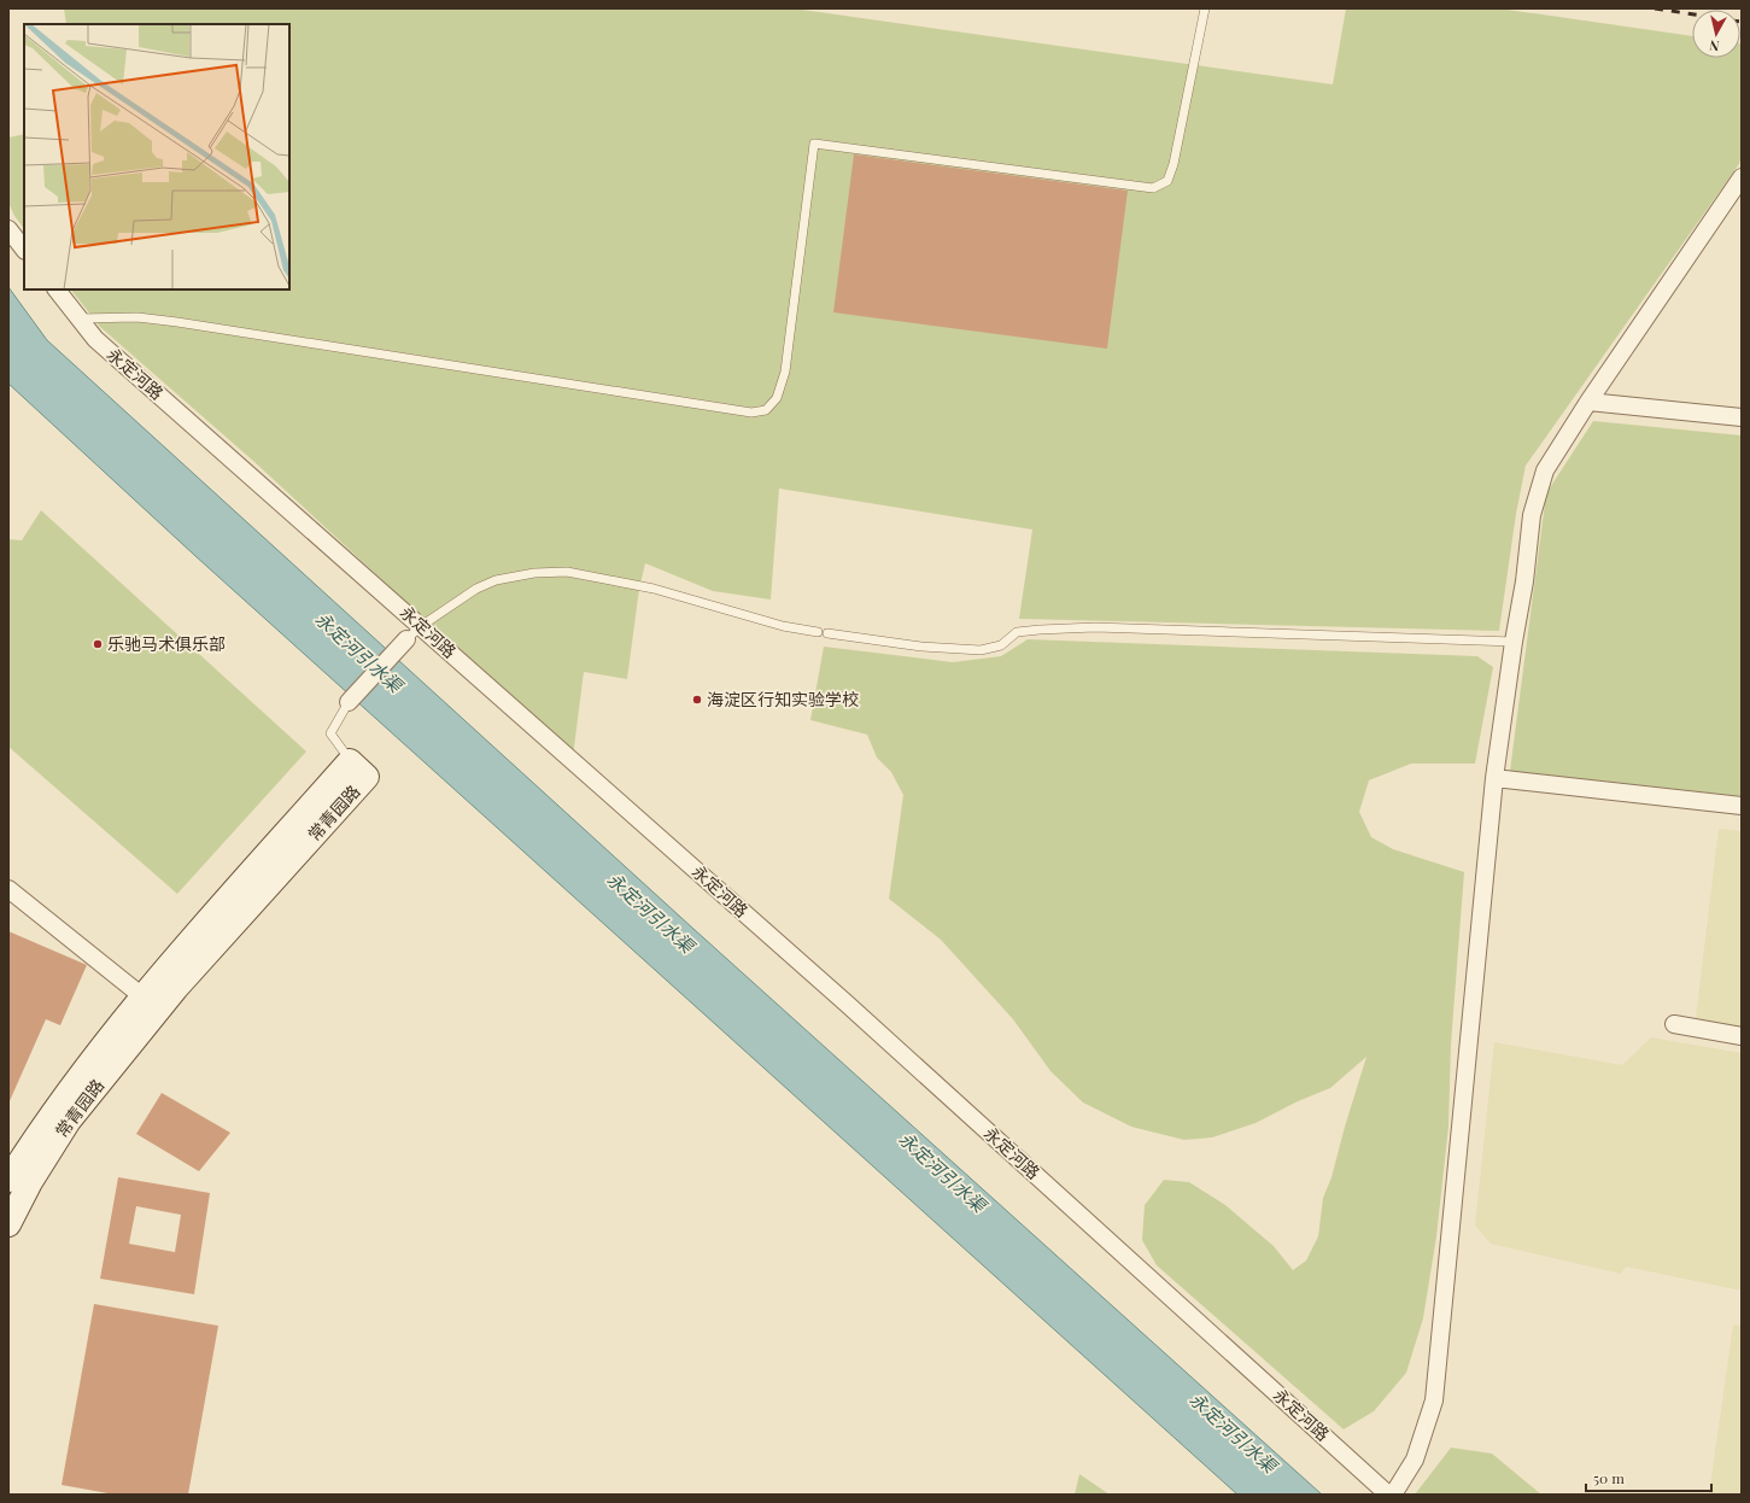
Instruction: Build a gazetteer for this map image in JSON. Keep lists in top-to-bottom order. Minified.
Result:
{"streets":{"street":["永定河路","常青园路"]},"water":["永定河引水渠"],"places":["乐驰马术俱乐部","海淀区行知实验学校"],"scale_bar":"50 m","north":"bottom"}
